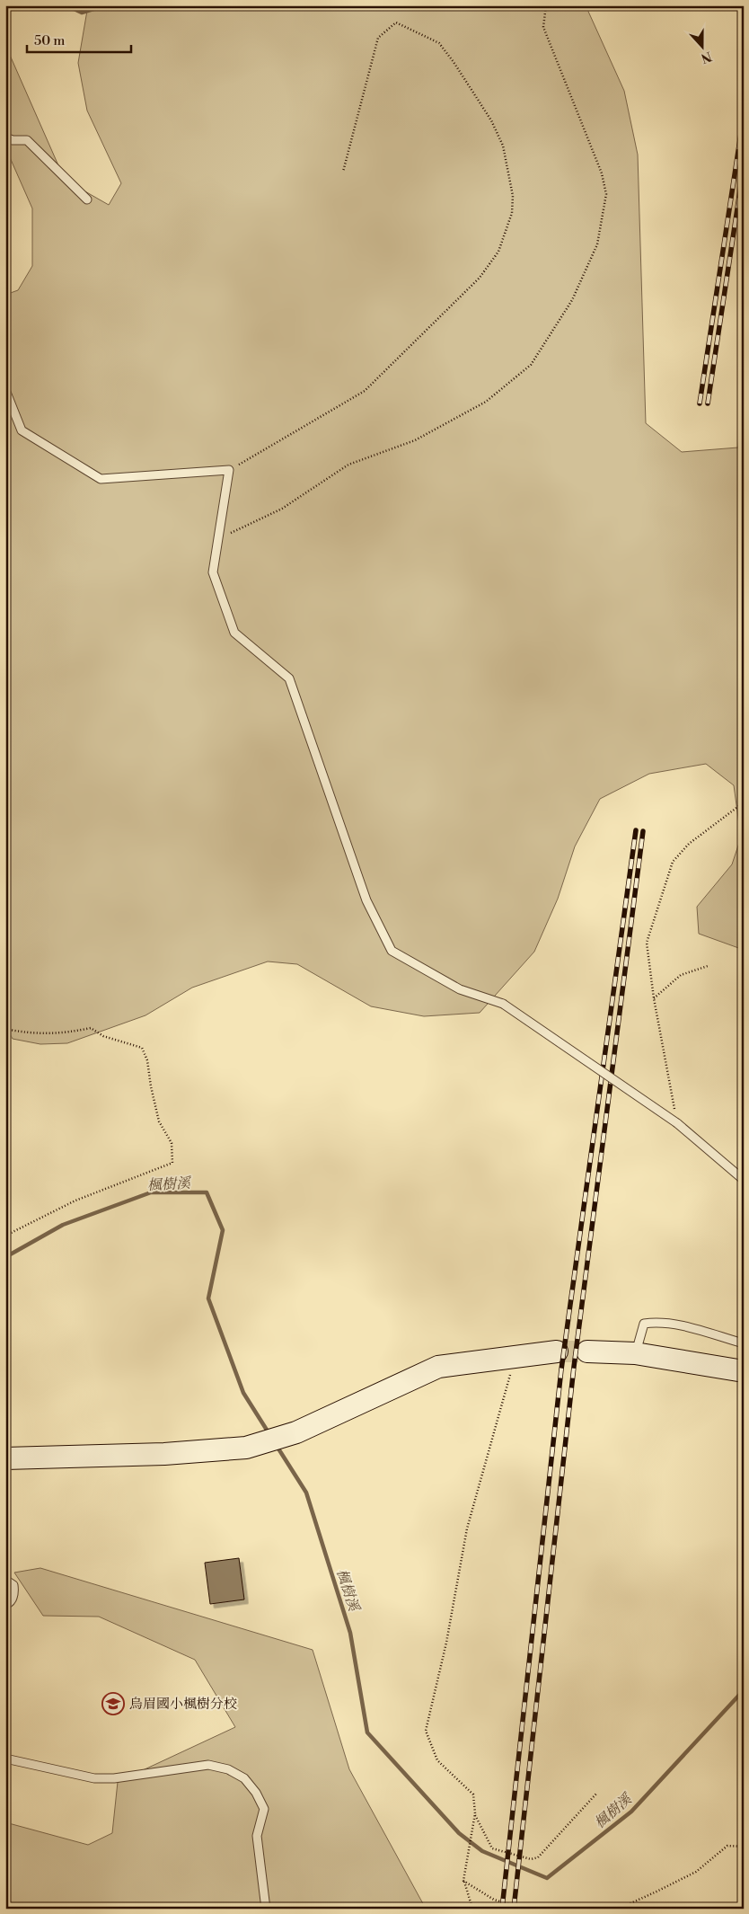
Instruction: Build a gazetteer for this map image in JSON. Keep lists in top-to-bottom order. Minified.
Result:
{"water":["楓樹溪"],"places":{"school or university":["烏眉國小楓樹分校"]},"scale_bar":"50 m","north":"bottom"}
